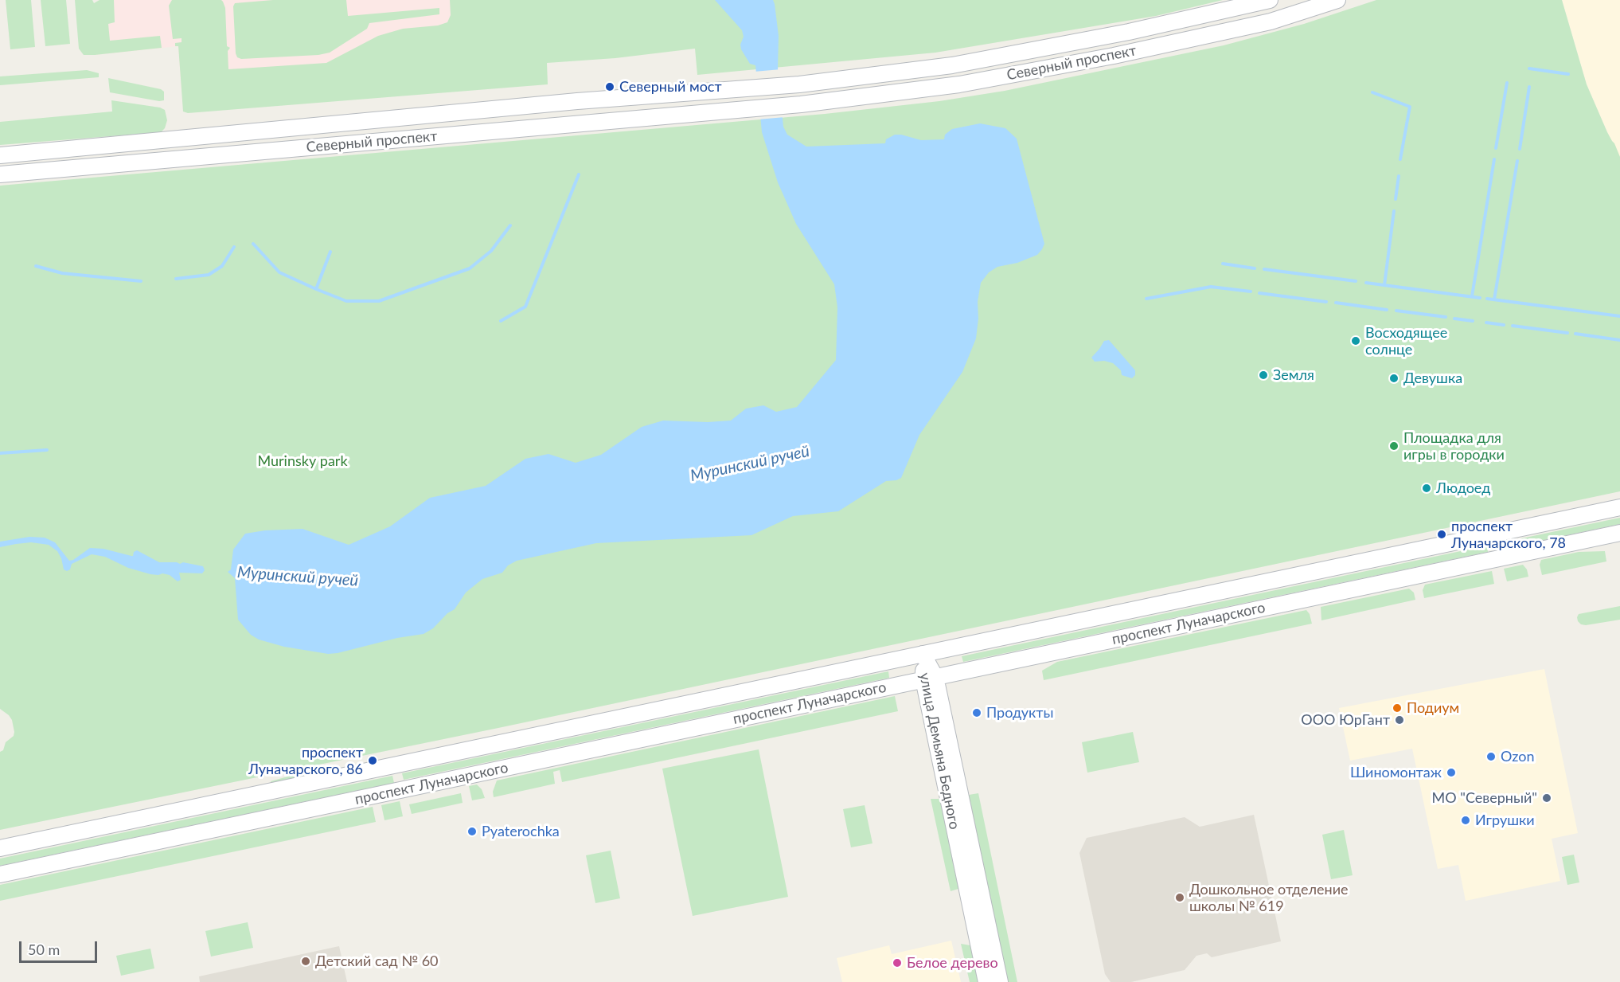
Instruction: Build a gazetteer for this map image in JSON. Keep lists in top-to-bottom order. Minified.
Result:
{"streets":{"main road":["Северный проспект","проспект Луначарского","улица Демьяна Бедного"]},"crossings":[["проспект Луначарского","улица Демьяна Бедного"]],"water":["Муринский ручей"],"parks":["Murinsky park"],"places":["Северный мост","Восходящее солнце","Земля","Девушка","Площадка для игры в городки","Людоед","проспект Луначарского, 78","Подиум","Продукты","ООО ЮрГант","Ozon","проспект Луначарского, 86","Шиномонтаж","МО \"Северный\"","Игрушки","Pyaterochka","Дошкольное отделение школы № 619","Детский сад № 60","Белое дерево"],"scale_bar":"50 m"}
